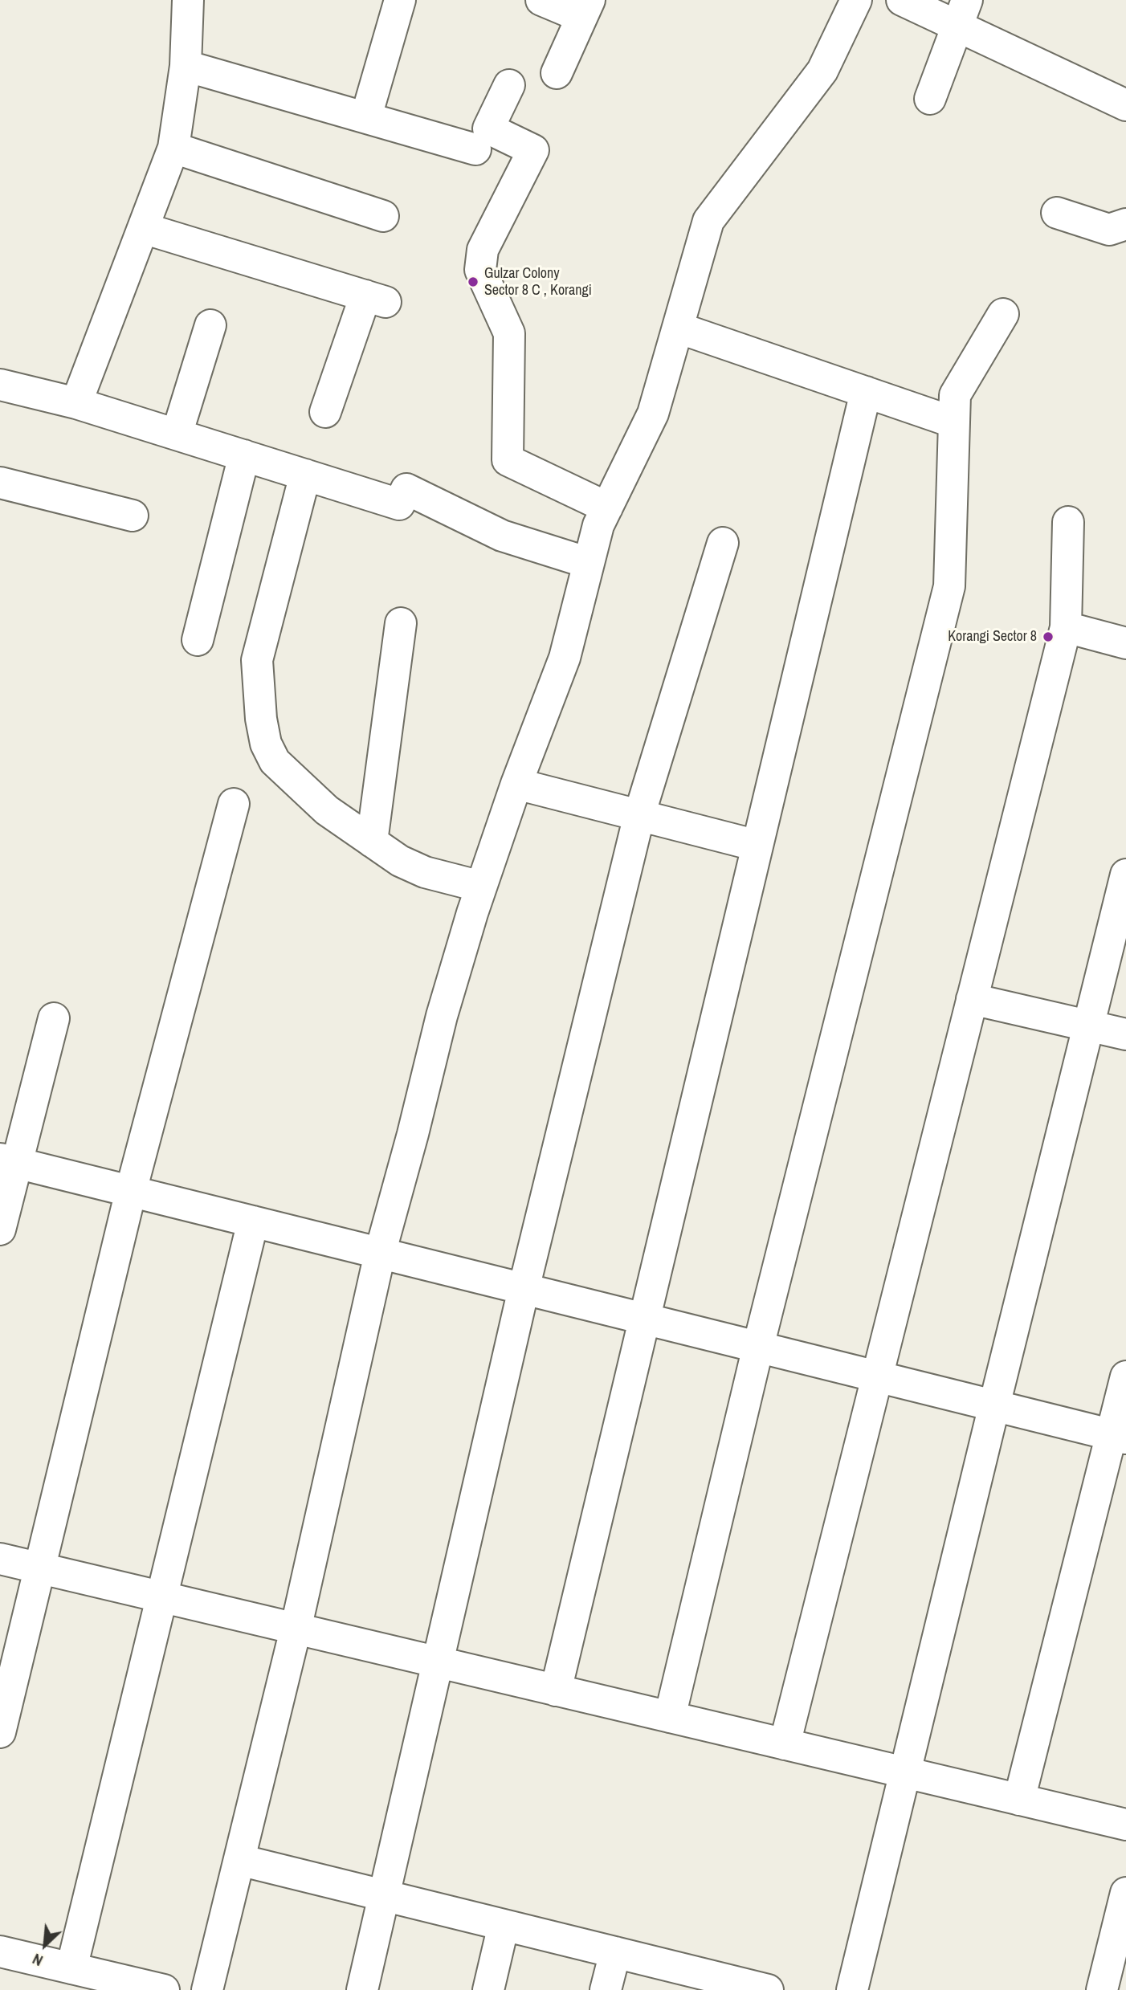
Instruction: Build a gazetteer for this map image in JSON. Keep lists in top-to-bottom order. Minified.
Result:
{"places":["Gulzar Colony Sector 8 C , Korangi","Korangi Sector 8"],"north":"bottom left"}
